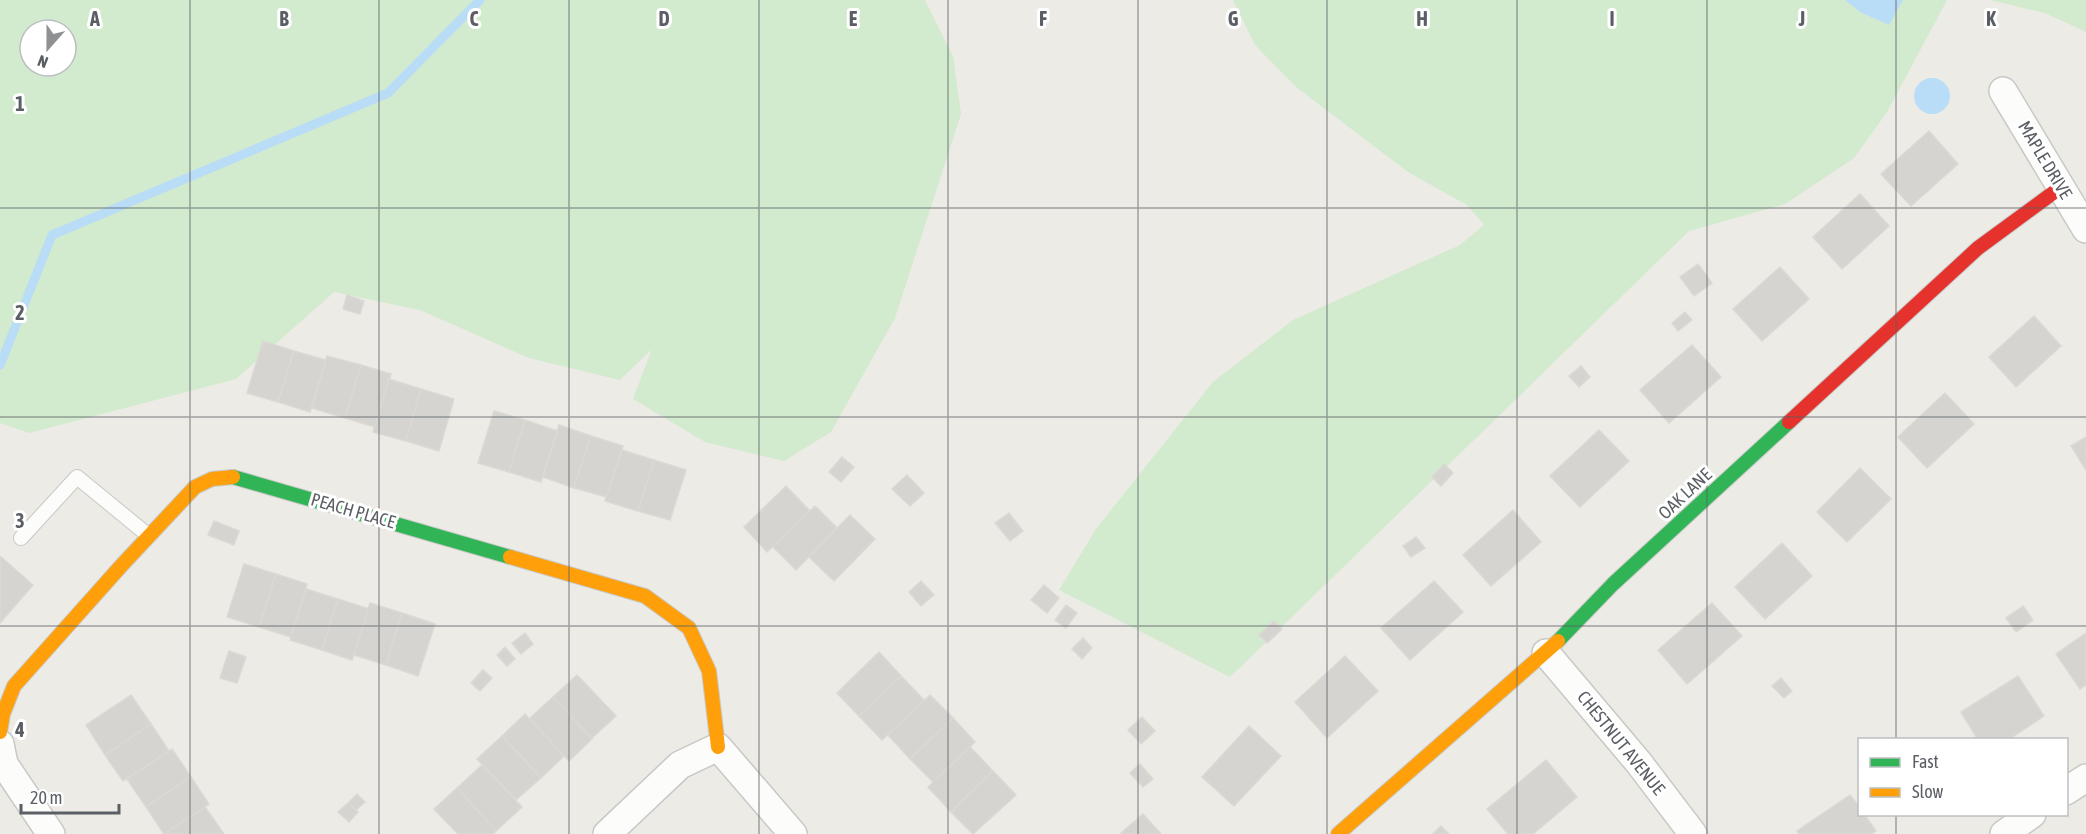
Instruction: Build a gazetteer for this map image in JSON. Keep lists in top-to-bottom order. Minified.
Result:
{"streets":{"street":["MAPLE DRIVE","OAK LANE","PEACH PLACE","CHESTNUT AVENUE"]},"crossings":[["MAPLE DRIVE","OAK LANE"],["OAK LANE","CHESTNUT AVENUE"]],"legend":["Fast","Slow"],"scale_bar":"20 m","north":"bottom","grid":{"columns":["A","B","C","D","E","F","G","H","I","J","K"],"rows":["1","2","3","4"]}}
